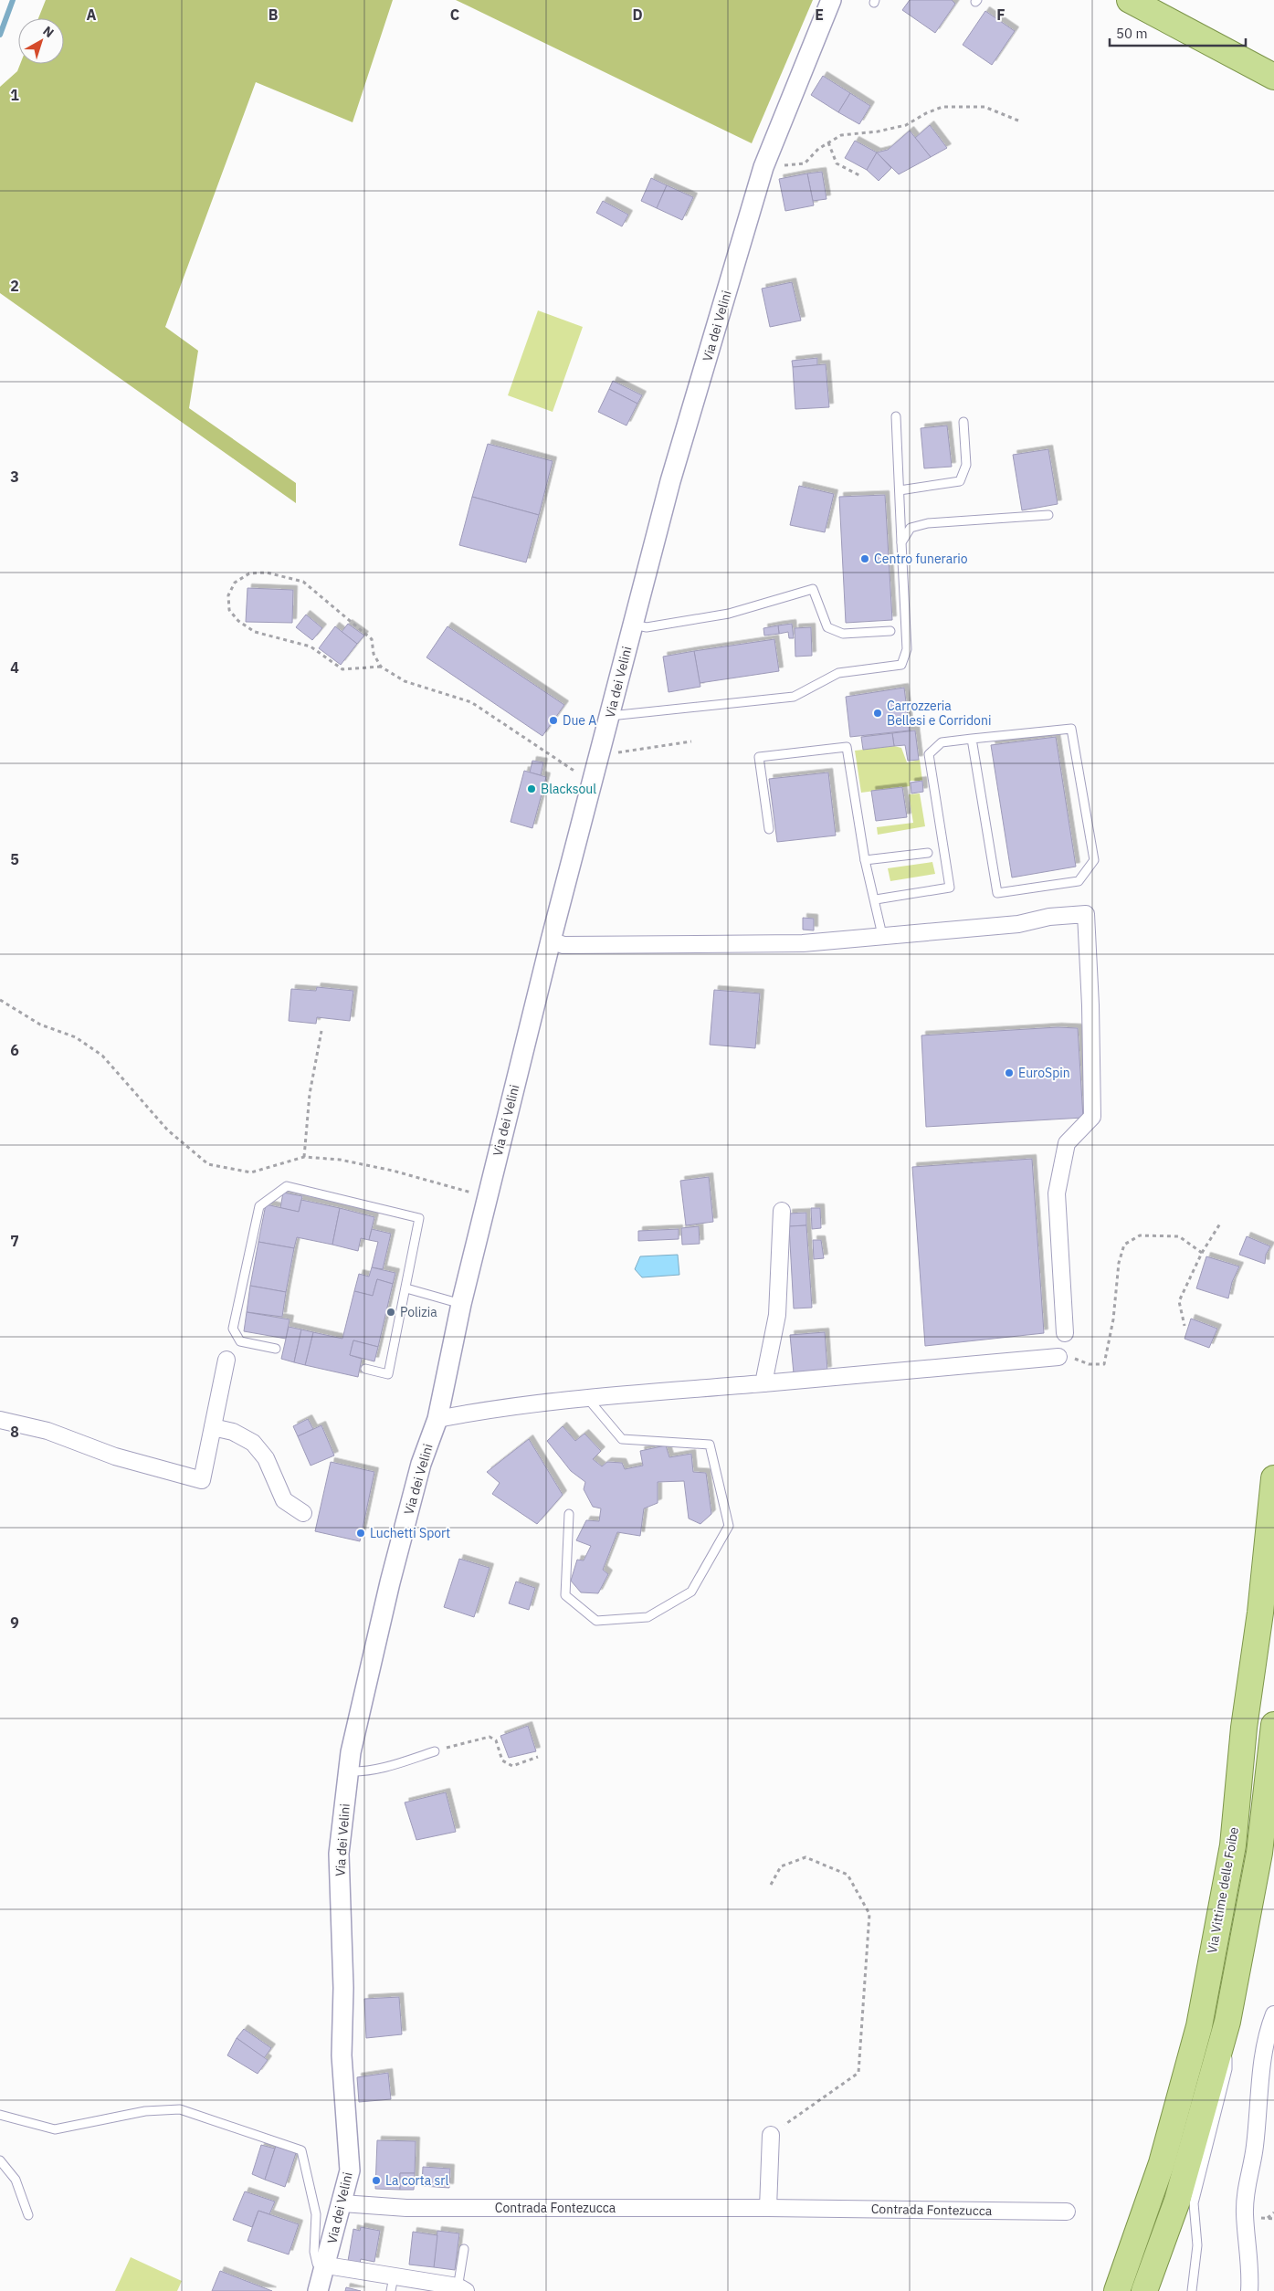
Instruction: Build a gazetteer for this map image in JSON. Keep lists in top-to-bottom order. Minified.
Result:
{"streets":{"main road":["Via Vittime delle Foibe"],"street":["Via dei Velini","Contrada Fontezucca"]},"crossings":[["Via dei Velini","Contrada Fontezucca"]],"places":["Centro funerario","Carrozzeria Bellesi e Corridoni","Due A","Blacksoul","EuroSpin","Polizia","Luchetti Sport","La corta srl"],"scale_bar":"50 m","north":"top right","grid":{"columns":["A","B","C","D","E","F"],"rows":["1","2","3","4","5","6","7","8","9"]}}
